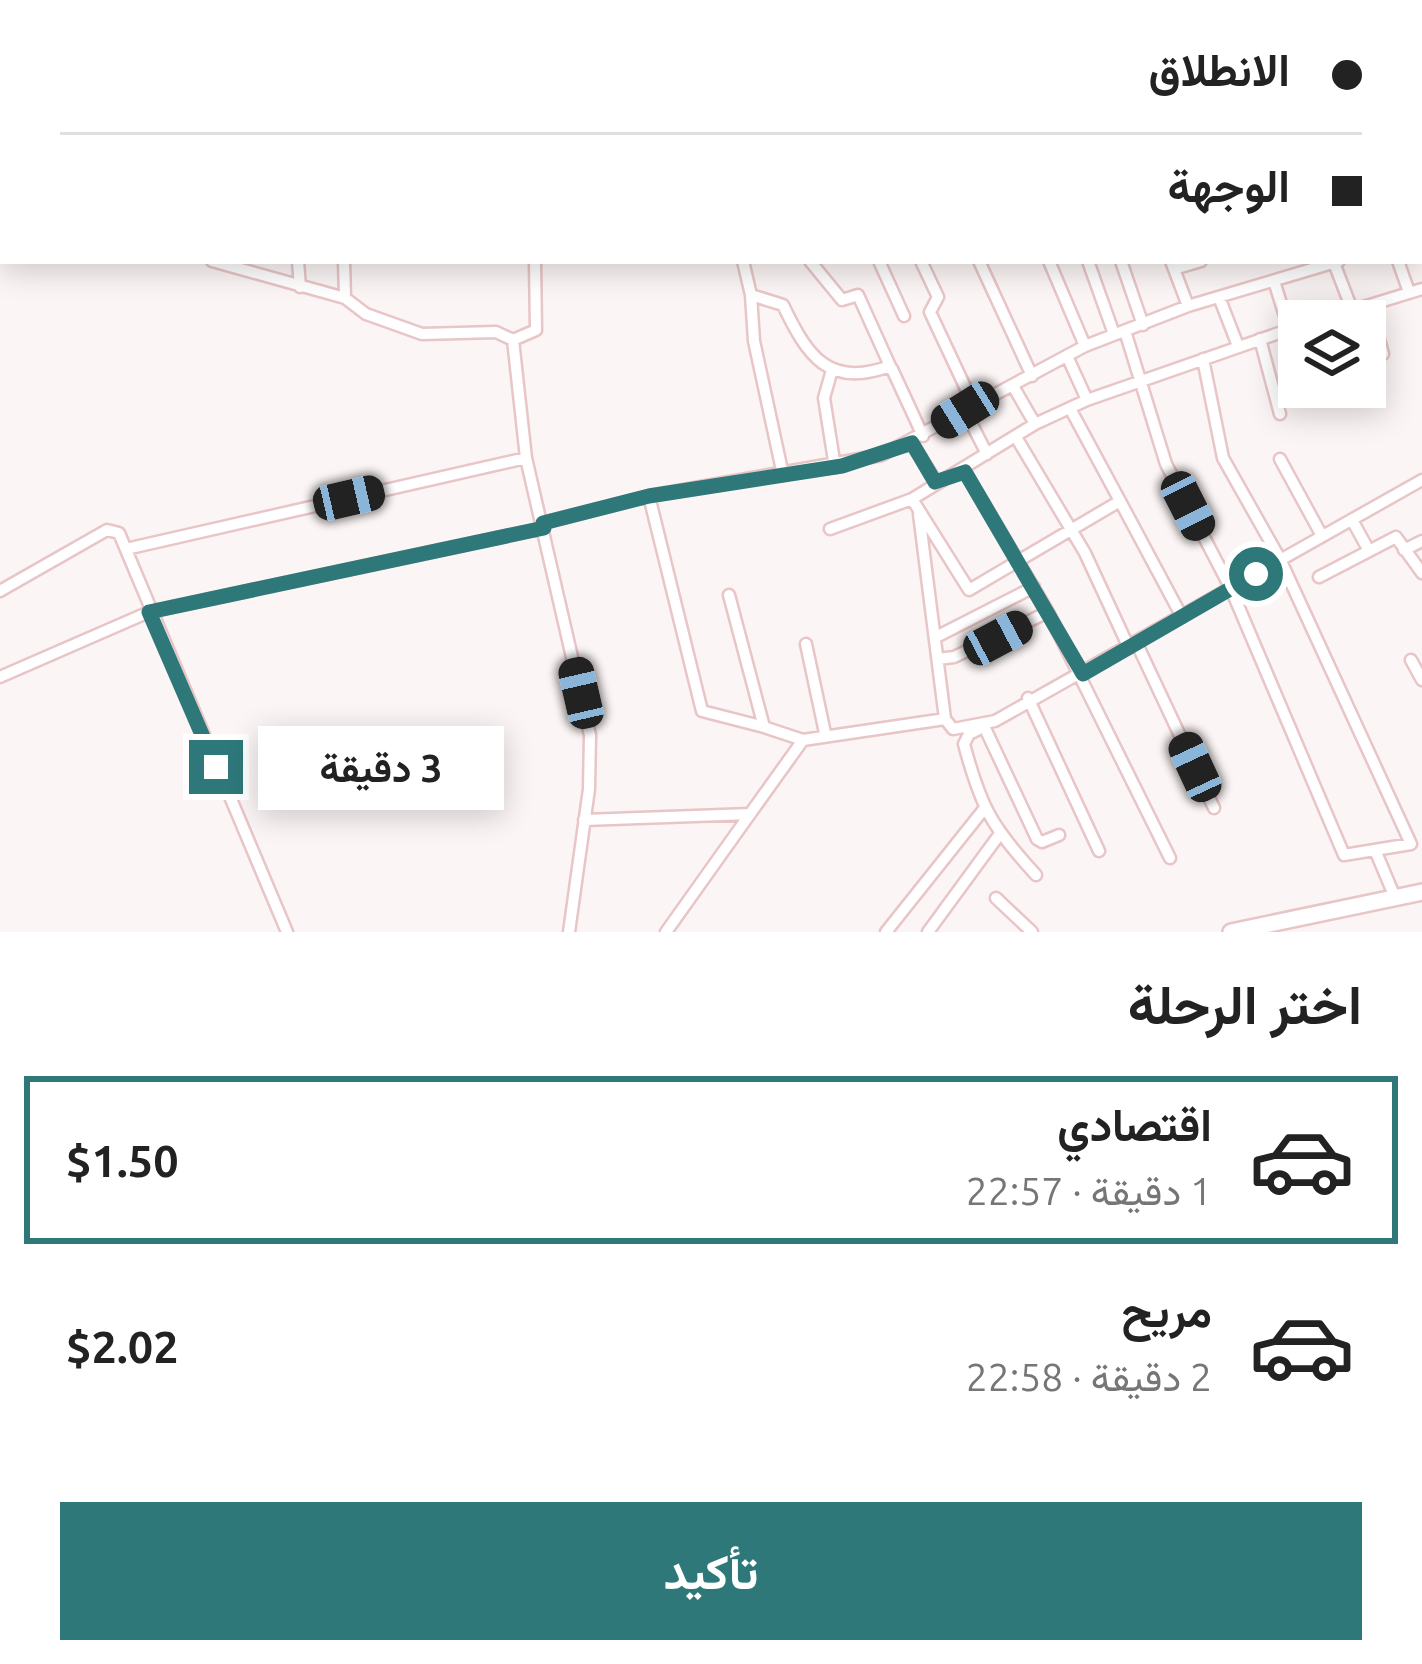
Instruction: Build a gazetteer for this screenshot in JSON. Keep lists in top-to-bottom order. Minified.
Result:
{"page":{"banner":["الانطلاق","الوجهة"],"bubble":"3 دقيقة","heading":"اختر الرحلة","list":[{"name":"اقتصادي","note":"1 دقيقة · 22:57","value":"$1.50"},{"name":"مريح","note":"2 دقيقة · 22:58","value":"$2.02"}],"buttons":"تأكيد"}}
